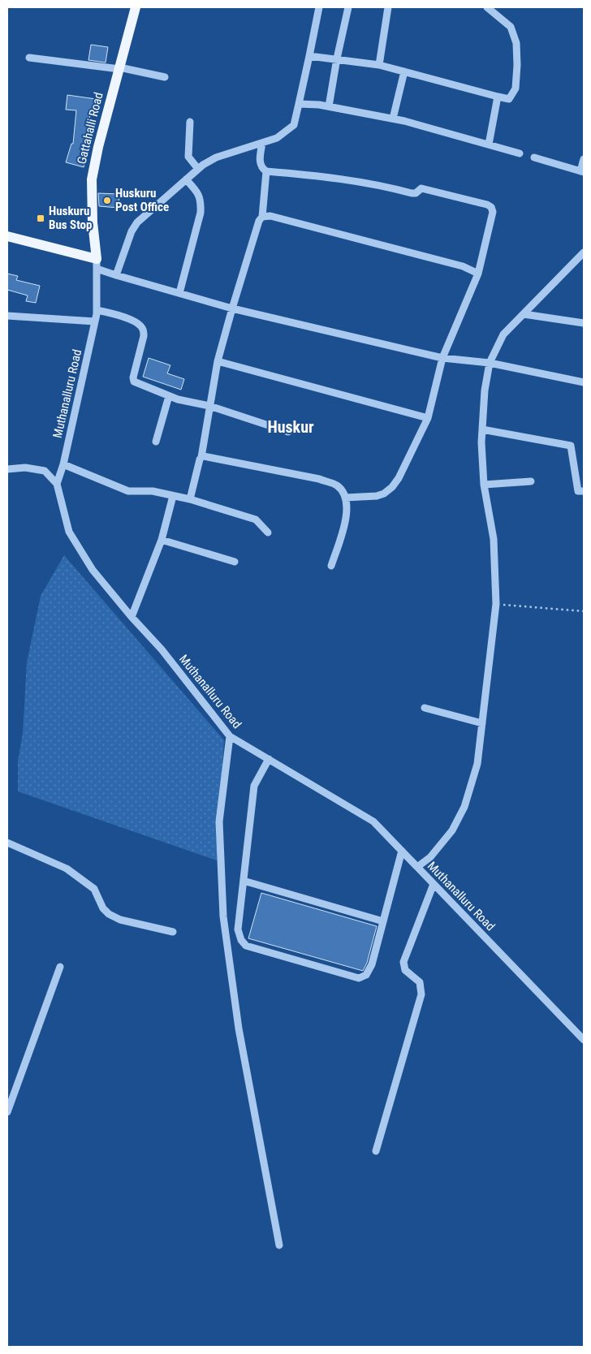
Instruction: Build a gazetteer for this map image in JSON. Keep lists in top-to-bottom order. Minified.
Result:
{"streets":{"main road":["Gattahalli Road"],"street":["Muthanalluru Road"]},"crossings":[["Gattahalli Road","Muthanalluru Road"]],"districts":["Huskur"],"places":{"other":["Huskuru Post Office"],"transit":["Huskuru Bus Stop"]}}
